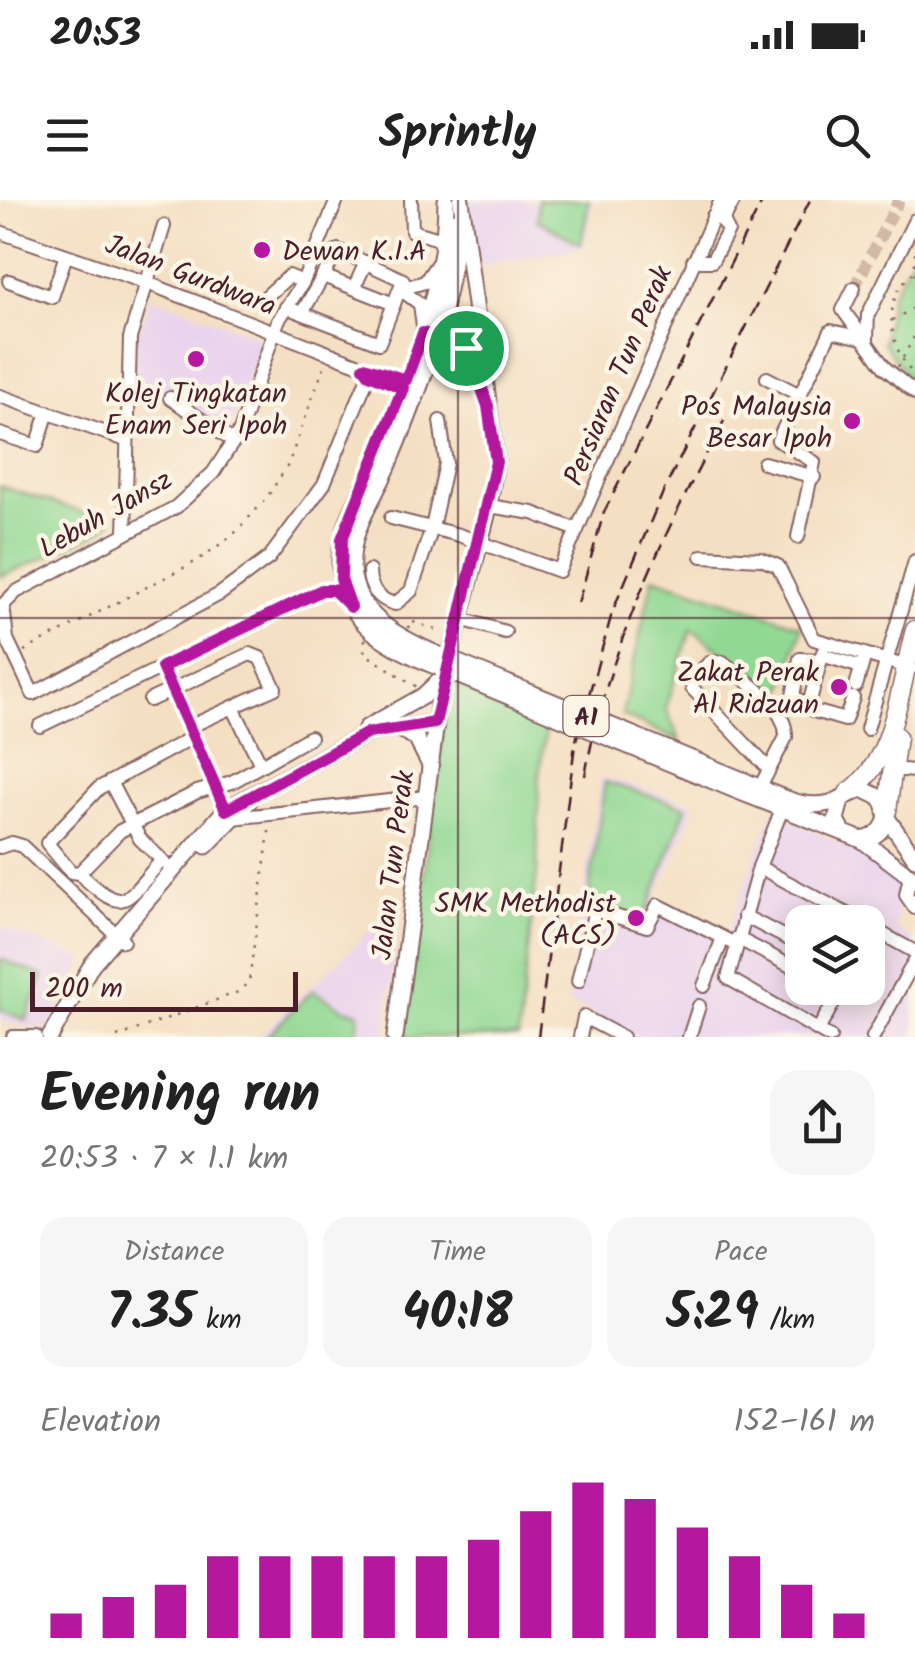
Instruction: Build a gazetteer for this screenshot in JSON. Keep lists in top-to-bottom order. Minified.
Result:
{"streets":{"main road":["A1","Jalan Tun Perak"],"street":["Jalan Gurdwara","Persiaran Tun Perak","Lebuh Jansz"]},"crossings":[["Jalan Gurdwara","Lebuh Jansz"],["Jalan Gurdwara","A1"],["Persiaran Tun Perak","Jalan Tun Perak"],["A1","Jalan Tun Perak"]],"places":["Dewan K.I.A","Kolej Tingkatan Enam Seri Ipoh","Pos Malaysia Besar Ipoh","Zakat Perak Al Ridzuan","SMK Methodist (ACS)"],"scale_bar":"200 m","page":{"status":"20:53","header":"Sprintly","scale":"200 m","heading":["Evening run","20:53 · 7 × 1.1 km"],"stats":[["Distance","7.35 km"],["Time","40:18"],["Pace","5:29 /km"]],"chart":["Elevation","152–161 m"]}}
